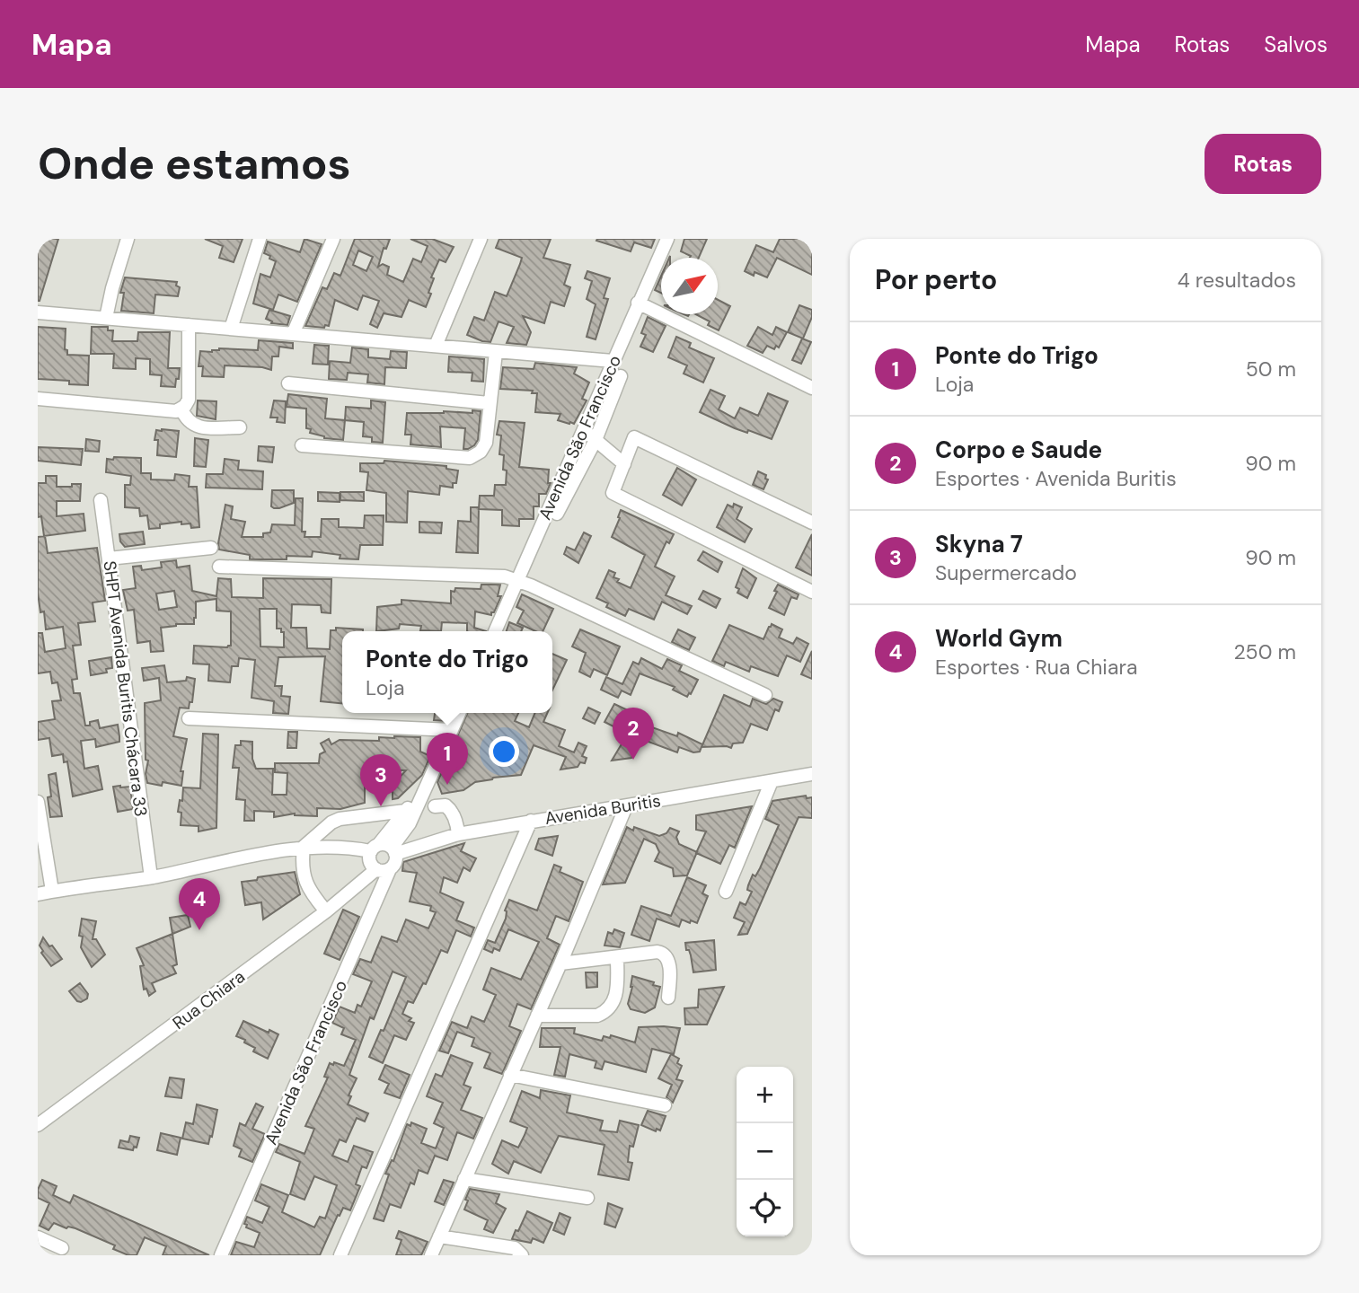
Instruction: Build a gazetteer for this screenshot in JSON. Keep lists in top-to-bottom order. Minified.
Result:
{"streets":{"street":["Avenida São Francisco","SHPT Avenida Buritis Chácara 33","Avenida Buritis","Rua Chiara"]},"crossings":[["Avenida São Francisco","Avenida Buritis"],["Avenida São Francisco","Rua Chiara"],["SHPT Avenida Buritis Chácara 33","Avenida Buritis"]],"north":"top right","page":{"header":"Mapa","nav":["Mapa","Rotas","Salvos"],"buttons":"Rotas","title":"Onde estamos","heading":["Por perto","4 resultados"],"list":[{"mark":"1","name":"Ponte do Trigo","note":"Loja","value":"50 m"},{"mark":"2","name":"Corpo e Saude","note":"Esportes · Avenida Buritis","value":"90 m"},{"mark":"3","name":"Skyna 7","note":"Supermercado","value":"90 m"},{"mark":"4","name":"World Gym","note":"Esportes · Rua Chiara","value":"250 m"}],"popup":["Ponte do Trigo","Loja"],"pins":["2","1","3","4"],"map_buttons":["+","−"]}}
